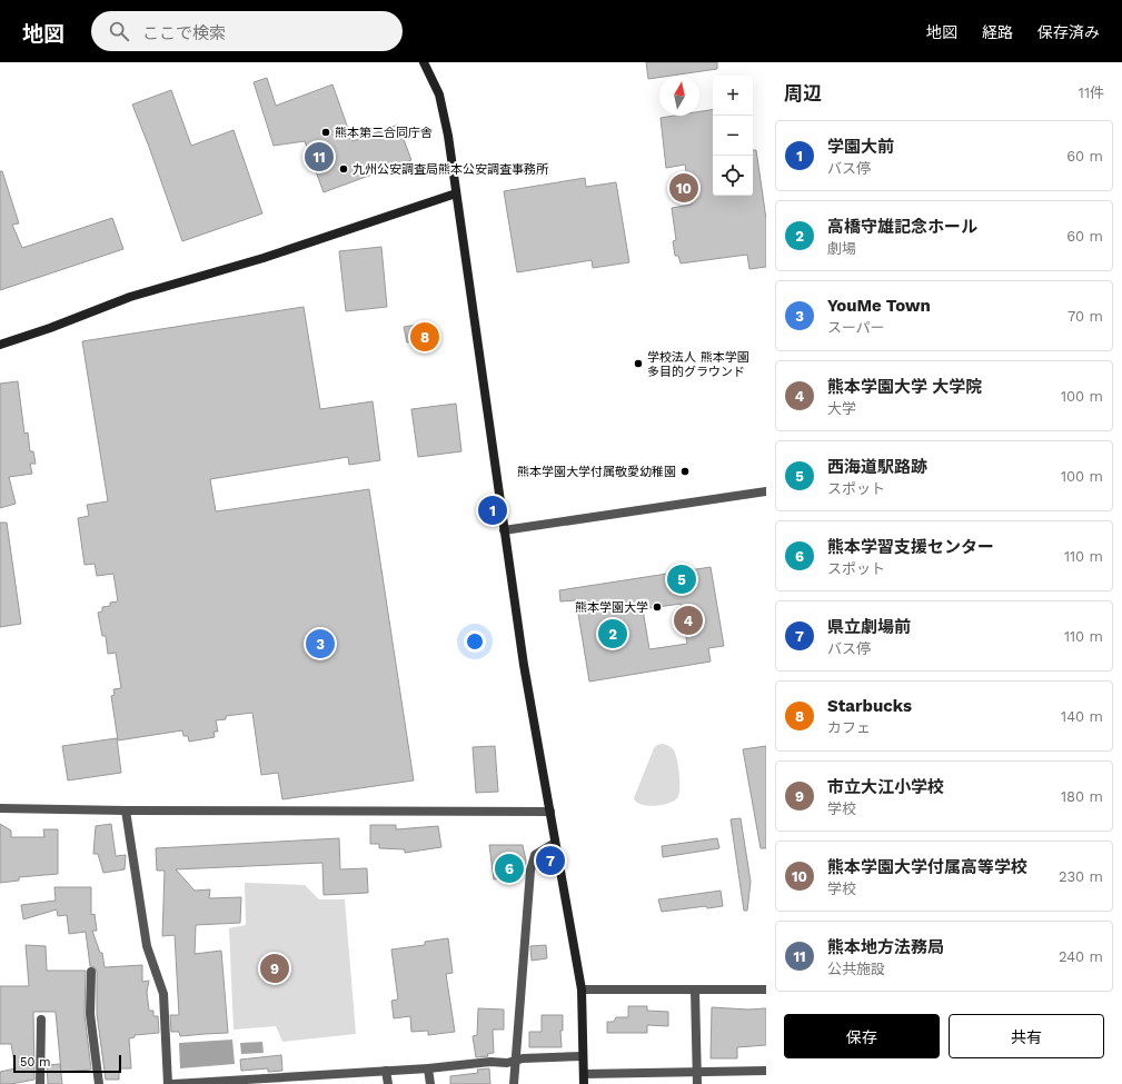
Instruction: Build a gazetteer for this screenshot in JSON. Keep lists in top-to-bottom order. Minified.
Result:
{"places":["熊本第二合同庁舎","九州公安調査局熊本公安調査事務所","学校法人 熊本学園 多目的グラウンド","熊本学園大学付属敬愛幼稚園","熊本学園大学"],"scale_bar":"50 m","north":"top","page":{"header":"地図","search":"ここで検索","nav":["地図","経路","保存済み"],"heading":["周辺","11件"],"map_buttons":["+","−"],"list":[{"mark":"1","name":"学園大前","note":"バス停","value":"60 m"},{"mark":"2","name":"高橋守雄記念ホール","note":"劇場","value":"60 m"},{"mark":"3","name":"YouMe Town","note":"スーパー","value":"70 m"},{"mark":"4","name":"熊本学園大学 大学院","note":"大学","value":"100 m"},{"mark":"5","name":"西海道駅路跡","note":"スポット","value":"100 m"},{"mark":"6","name":"熊本学習支援センター","note":"スポット","value":"110 m"},{"mark":"7","name":"県立劇場前","note":"バス停","value":"110 m"},{"mark":"8","name":"Starbucks","note":"カフェ","value":"140 m"},{"mark":"9","name":"市立大江小学校","note":"学校","value":"180 m"},{"mark":"10","name":"熊本学園大学付属高等学校","note":"学校","value":"230 m"},{"mark":"11","name":"熊本地方法務局","note":"公共施設","value":"240 m"}],"pins":["11","10","8","1","5","4","2","3","7","6","9"],"buttons":["保存","共有"],"scale":"50 m"}}
